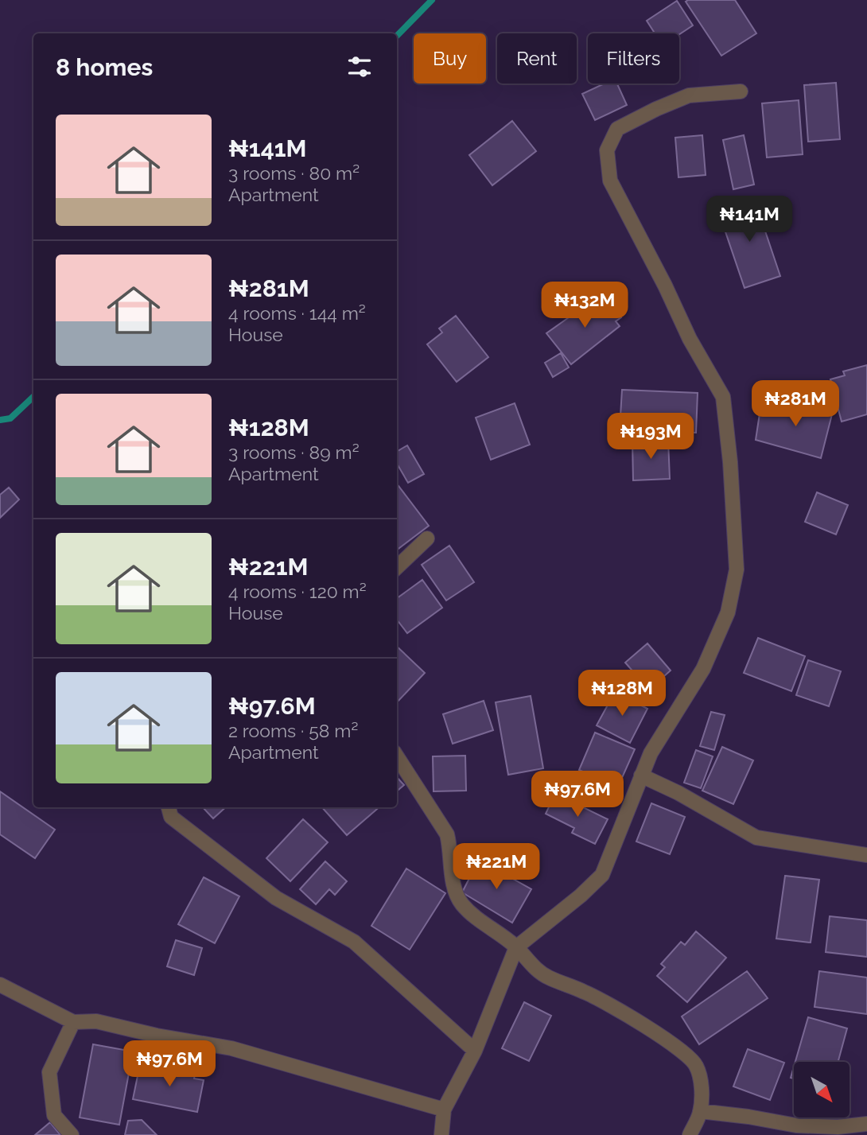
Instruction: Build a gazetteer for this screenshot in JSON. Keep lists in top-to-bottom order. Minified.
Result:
{"north":"bottom right","page":{"chip":["Buy","Rent","Filters"],"heading":"8 homes","list":[{"name":"₦141M","note":"3 rooms · 80 m² · Apartment"},{"name":"₦281M","note":"4 rooms · 144 m² · House"},{"name":"₦128M","note":"3 rooms · 89 m² · Apartment"},{"name":"₦221M","note":"4 rooms · 120 m² · House"},{"name":"₦97.6M","note":"2 rooms · 58 m² · Apartment"}],"price":["₦141M","₦132M","₦281M","₦193M","₦128M","₦97.6M","₦221M","₦97.6M"]}}
